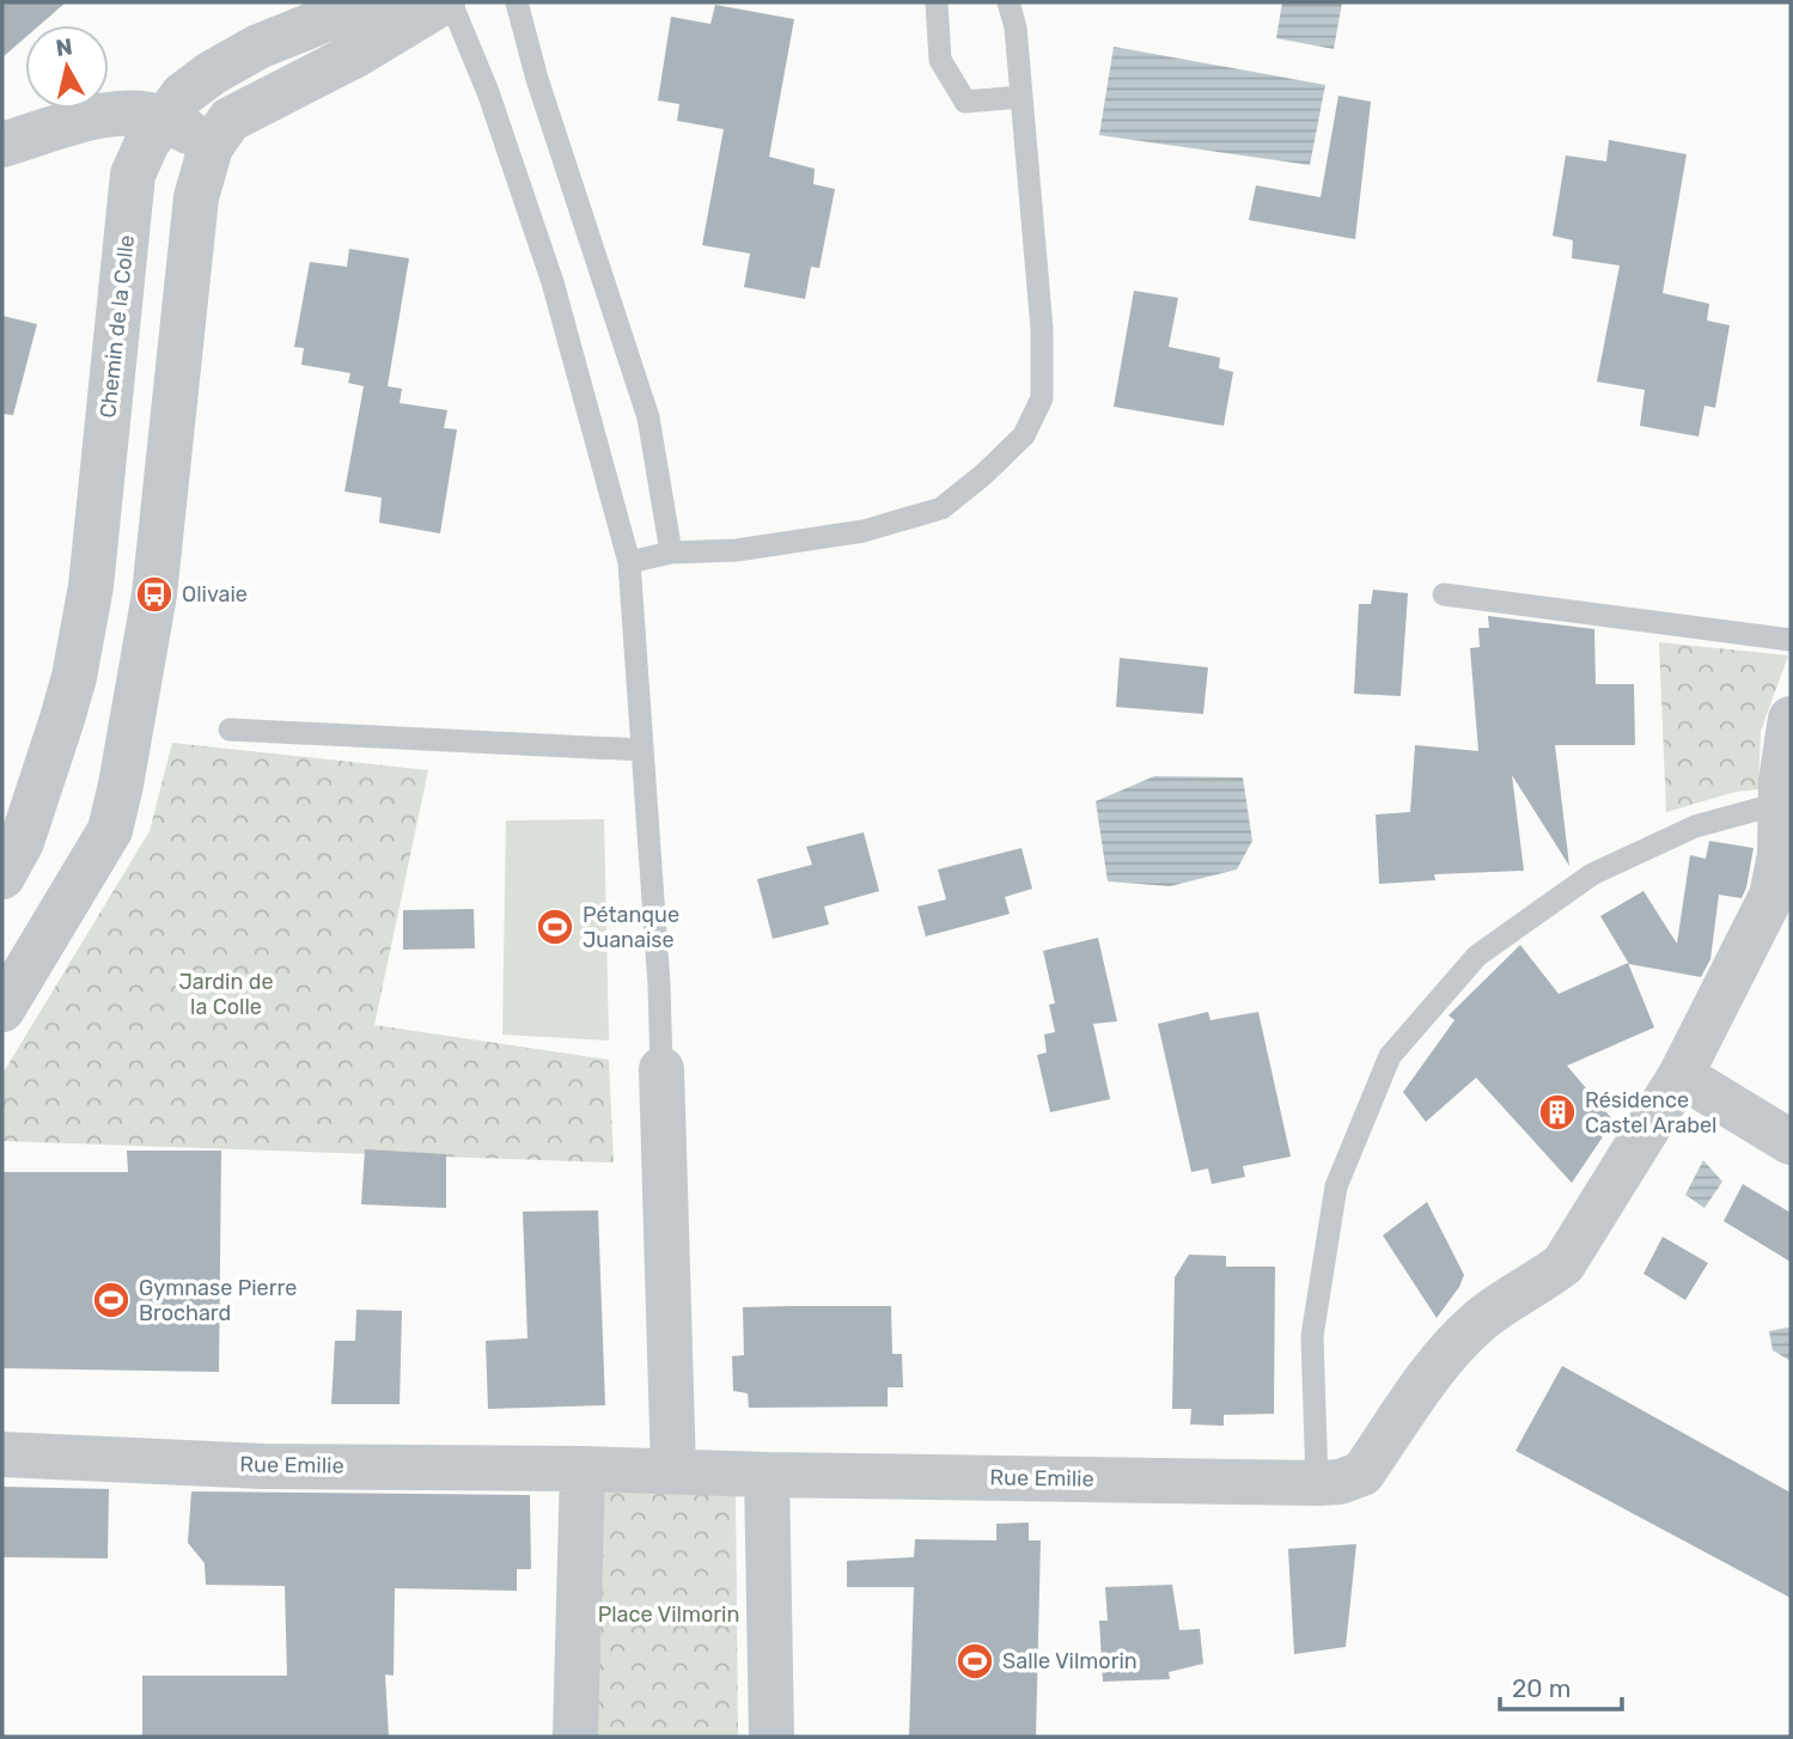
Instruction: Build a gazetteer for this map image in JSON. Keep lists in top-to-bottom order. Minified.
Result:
{"streets":{"street":["Chemin de la Colle","Rue Emilie"]},"parks":["Jardin de la Colle","Place Vilmorin"],"places":{"bus stop":["Olivaie"],"sports":["Pétanque Juanaise","Gymnase Pierre Brochard","Salle Vilmorin"],"building":["Résidence Castel Arabel"]},"scale_bar":"20 m","north":"top"}
